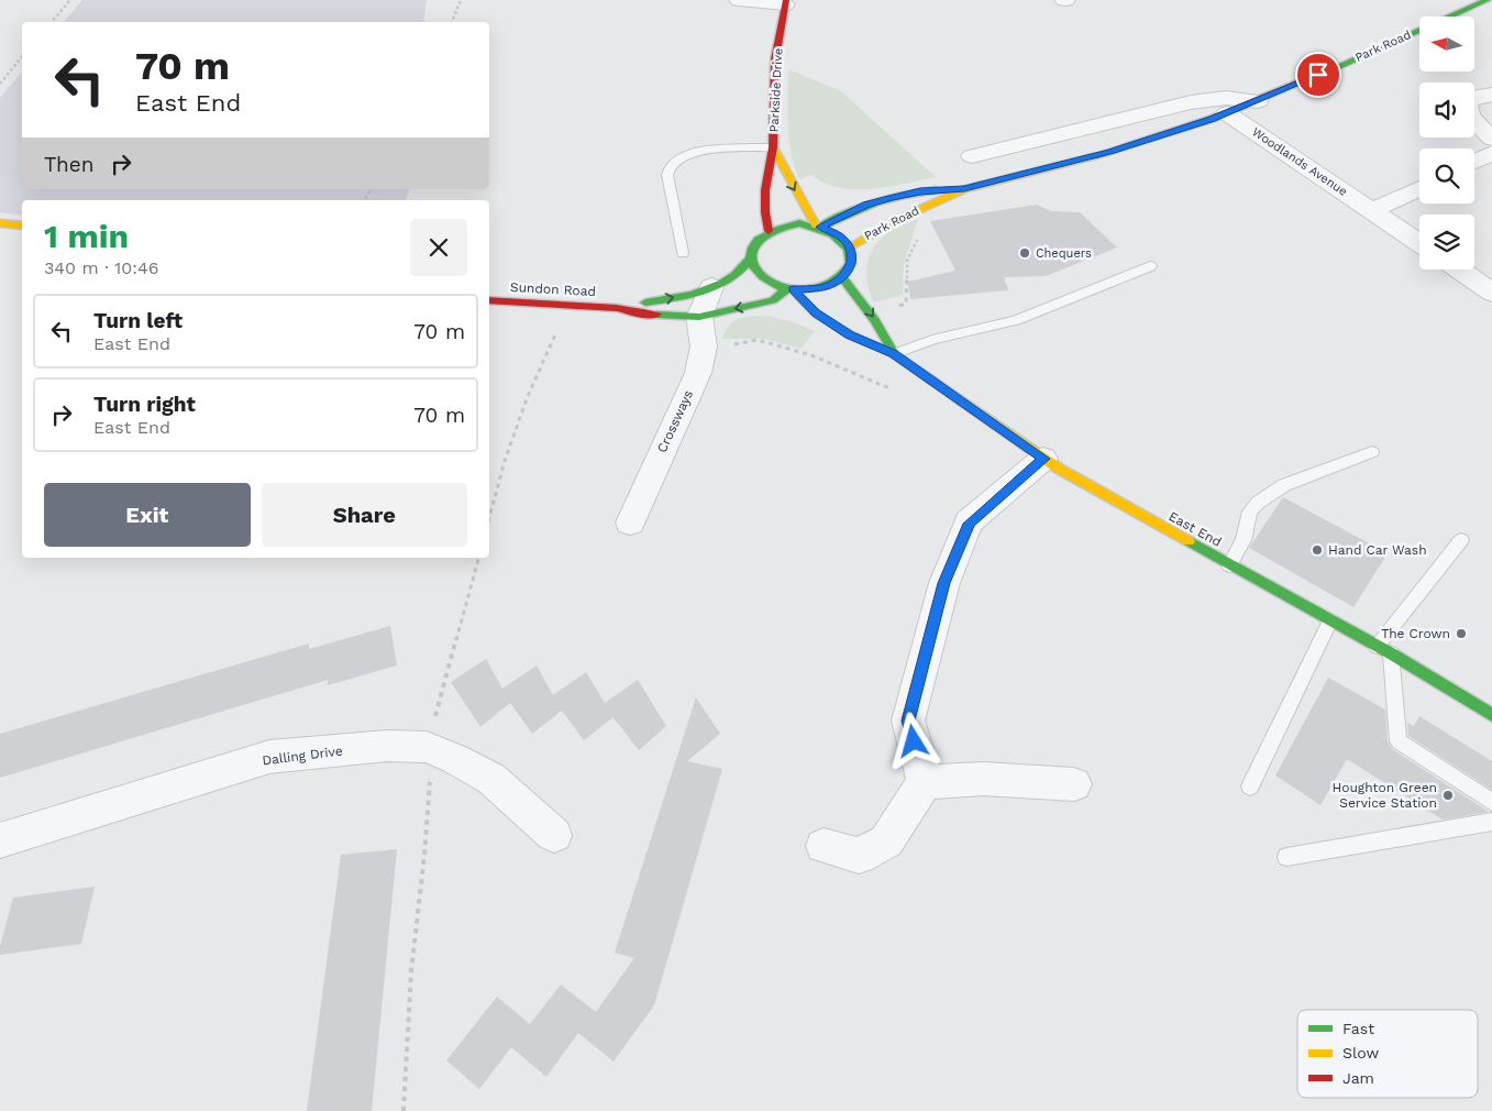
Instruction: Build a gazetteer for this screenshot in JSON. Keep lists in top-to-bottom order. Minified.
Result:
{"streets":{"street":["Park Road","Parkside Drive","Woodlands Avenue","Sundon Road","Crossways","East End","Dalling Drive"]},"crossings":[["Park Road","Parkside Drive"],["Park Road","Woodlands Avenue"],["Park Road","Sundon Road"],["Park Road","East End"],["Parkside Drive","Sundon Road"],["Parkside Drive","East End"],["Sundon Road","Crossways"],["Sundon Road","East End"]],"places":["Chequers","Hand Car Wash","The Crown","Houghton Green Service Station"],"legend":["Fast","Slow","Jam"],"north":"left","page":{"turn":["70 m","East End"],"then":"Then","heading":["1 min","340 m · 10:46"],"list":[{"name":"Turn left","note":"East End","value":"70 m"},{"name":"Turn right","note":"East End","value":"70 m"}],"buttons":["Exit","Share"]}}
